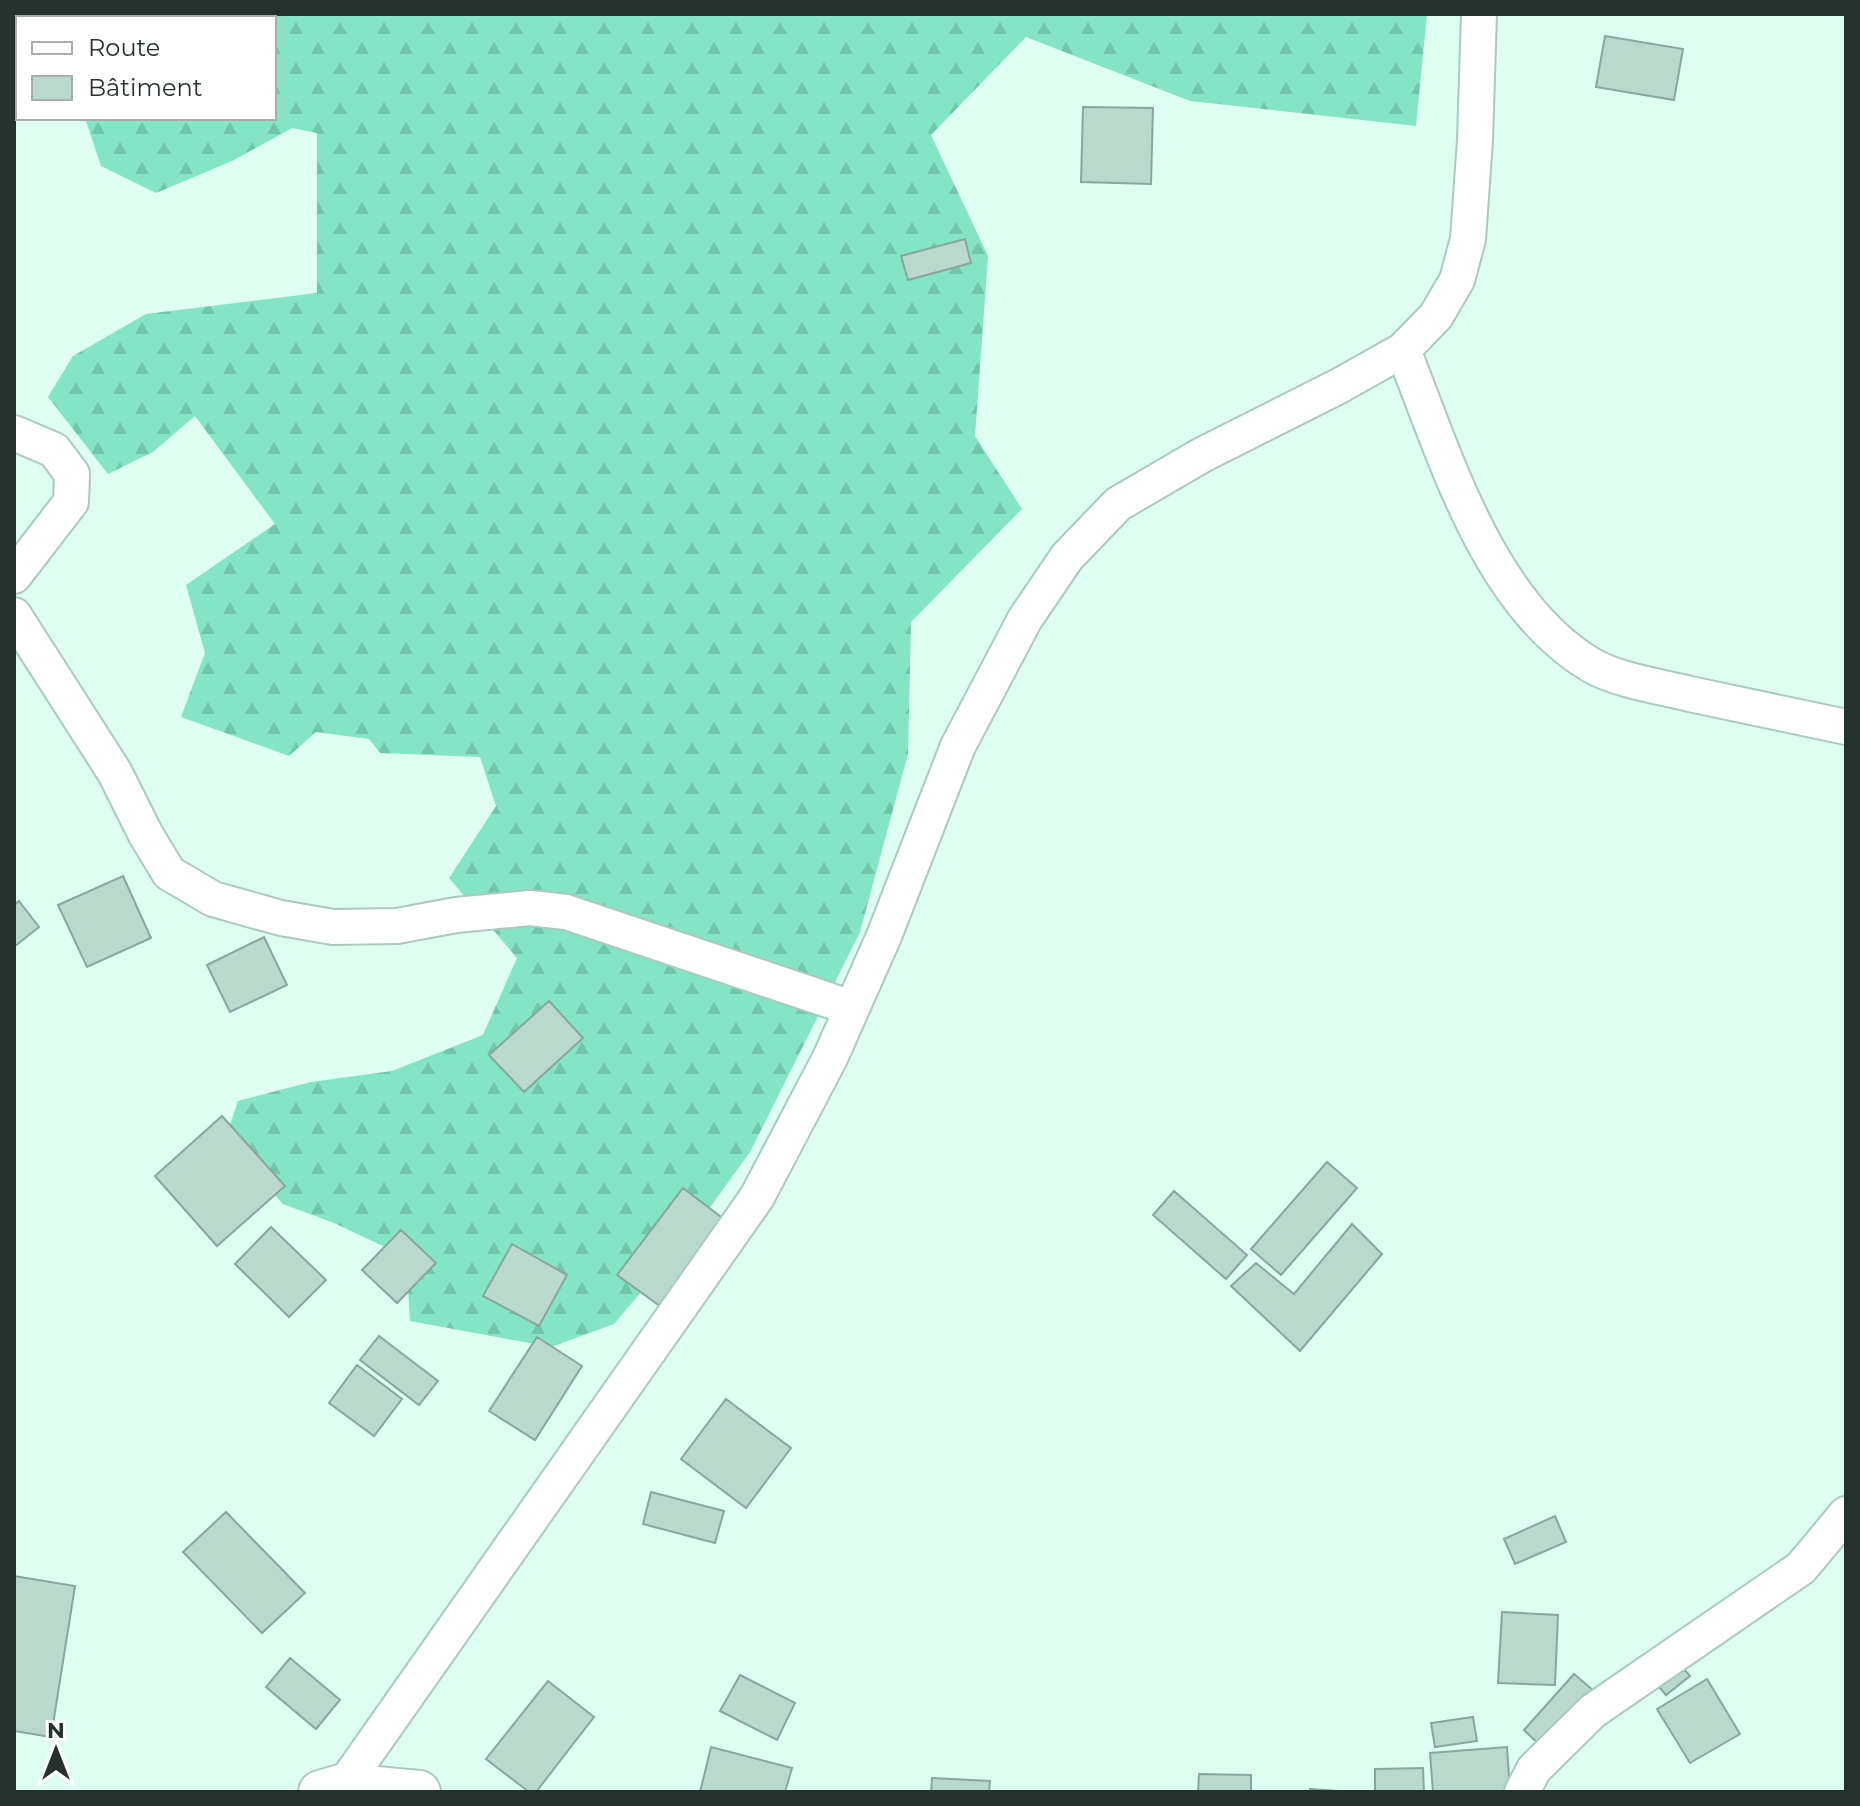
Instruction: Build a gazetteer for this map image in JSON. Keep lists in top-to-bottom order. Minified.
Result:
{"legend":["Route","Bâtiment"],"north":"top"}
